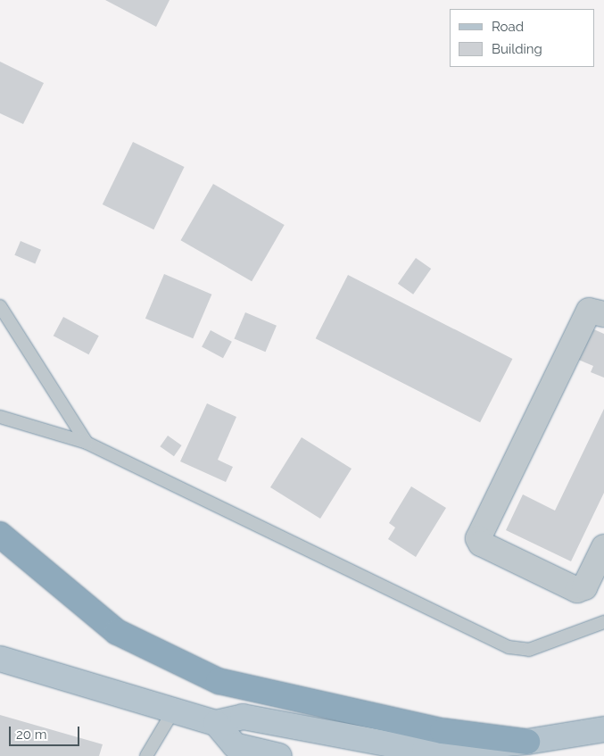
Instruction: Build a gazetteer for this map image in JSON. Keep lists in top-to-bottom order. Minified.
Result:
{"legend":["Road","Building"],"scale_bar":"20 m"}
